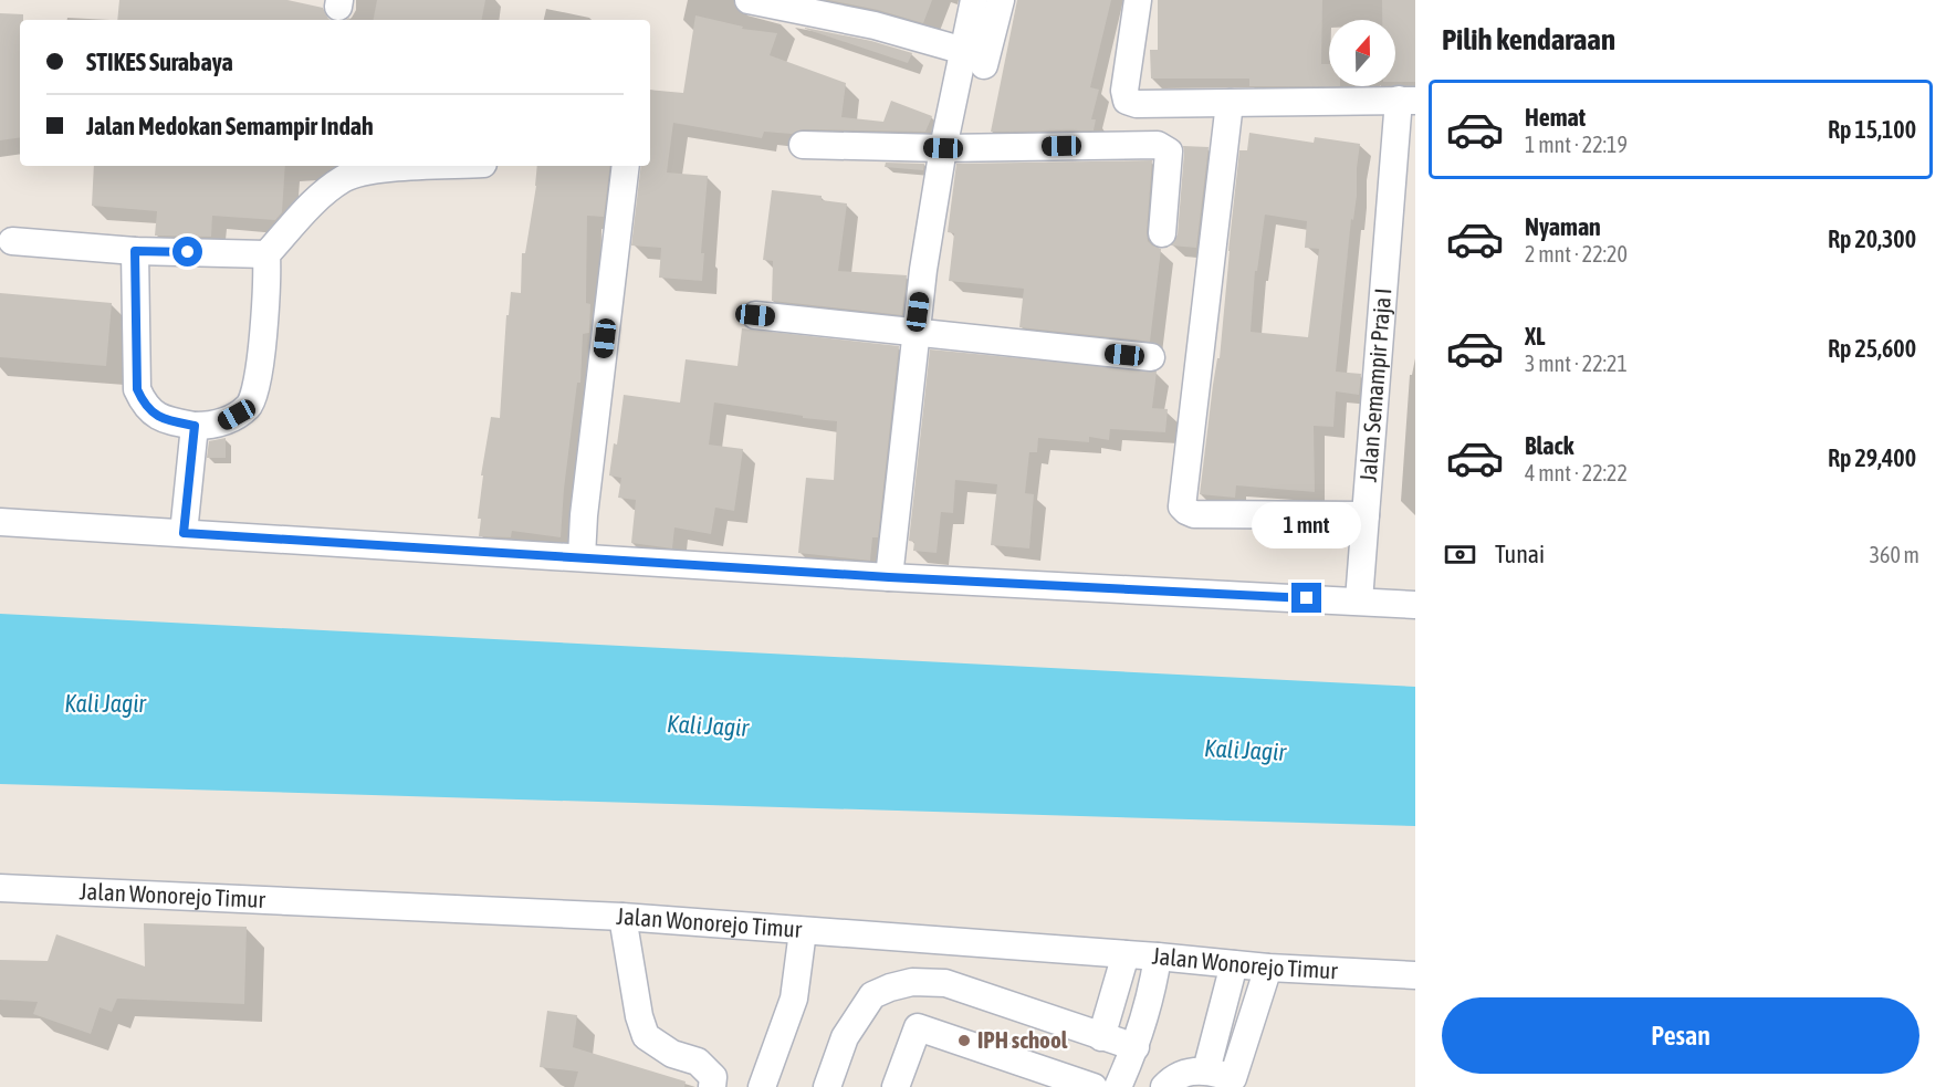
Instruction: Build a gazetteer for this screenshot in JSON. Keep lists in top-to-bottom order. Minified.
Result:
{"streets":{"street":["Jalan Semampir Praja I","Jalan Wonorejo Timur"]},"water":["Kali Jagir"],"places":["IPH school"],"north":"top","page":{"heading":"Pilih kendaraan","banner":["STIKES Surabaya","Jalan Medokan Semampir Indah"],"list":[{"name":"Hemat","note":"1 mnt · 22:19","value":"Rp 15,100"},{"name":"Nyaman","note":"2 mnt · 22:20","value":"Rp 20,300"},{"name":"XL","note":"3 mnt · 22:21","value":"Rp 25,600"},{"name":"Black","note":"4 mnt · 22:22","value":"Rp 29,400"}],"bubble":"1 mnt","pay":["Tunai","360 m"],"buttons":"Pesan"}}
